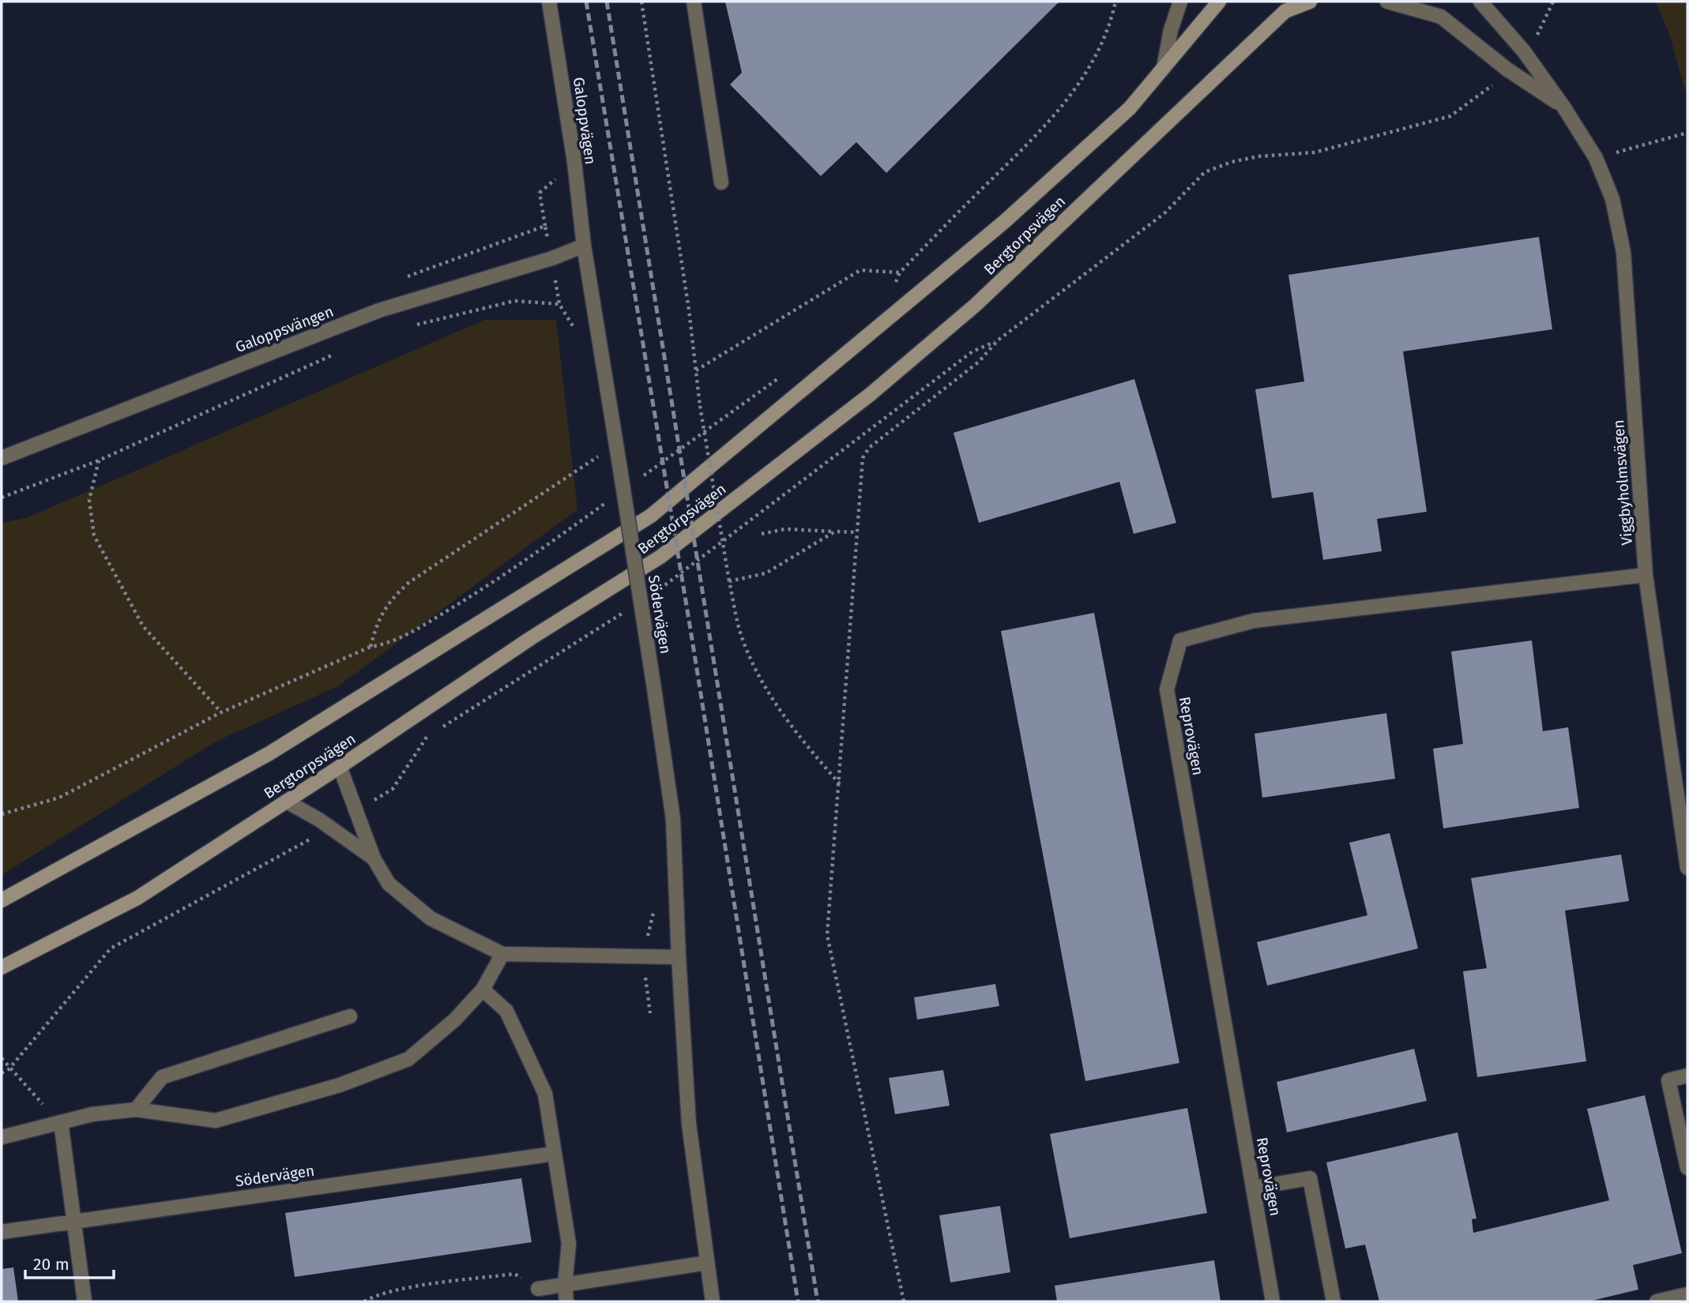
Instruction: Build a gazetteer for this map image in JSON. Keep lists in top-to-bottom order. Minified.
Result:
{"streets":{"main road":["Bergtorpsvägen"],"street":["Galoppvägen","Galoppsvängen","Viggbyholmsvägen","Södervägen","Reprovägen"]},"crossings":[["Galoppvägen","Galoppsvängen"],["Galoppvägen","Södervägen"],["Galoppsvängen","Södervägen"],["Viggbyholmsvägen","Reprovägen"]],"scale_bar":"20 m"}
